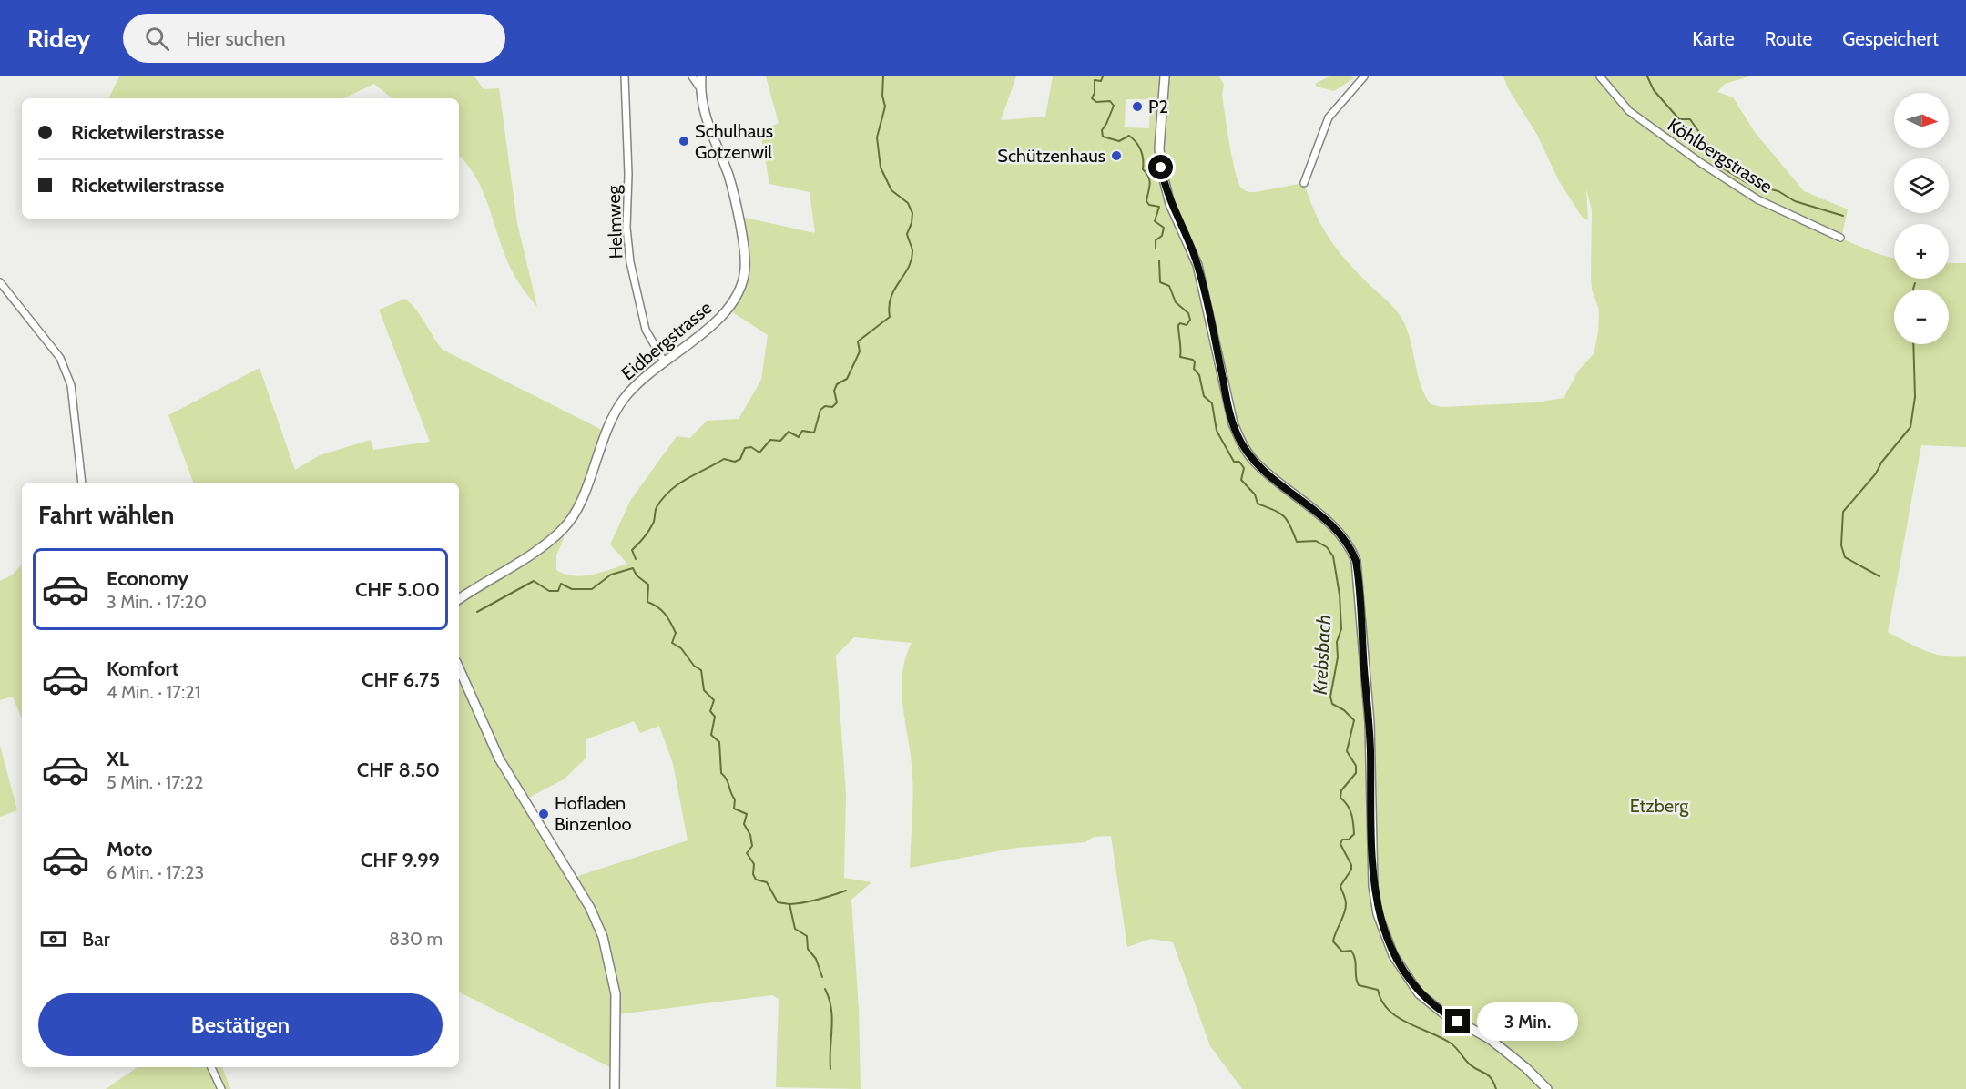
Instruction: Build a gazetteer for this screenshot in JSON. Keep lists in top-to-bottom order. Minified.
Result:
{"streets":{"street":["Köhlbergstrasse","Helmweg","Eidbergstrasse"]},"crossings":[["Helmweg","Eidbergstrasse"]],"water":["Krebsbach"],"parks":["Etzberg"],"places":["P2","Schulhaus Gotzenwil","Schützenhaus","Hofladen Binzenloo"],"north":"right","page":{"header":"Ridey","search":"Hier suchen","nav":["Karte","Route","Gespeichert"],"map_buttons":["+","−"],"banner":["Ricketwilerstrasse","Ricketwilerstrasse"],"heading":"Fahrt wählen","list":[{"name":"Economy","note":"3 Min. · 17:20","value":"CHF 5.00"},{"name":"Komfort","note":"4 Min. · 17:21","value":"CHF 6.75"},{"name":"XL","note":"5 Min. · 17:22","value":"CHF 8.50"},{"name":"Moto","note":"6 Min. · 17:23","value":"CHF 9.99"}],"pay":["Bar","830 m"],"buttons":"Bestätigen","bubble":"3 Min."}}
